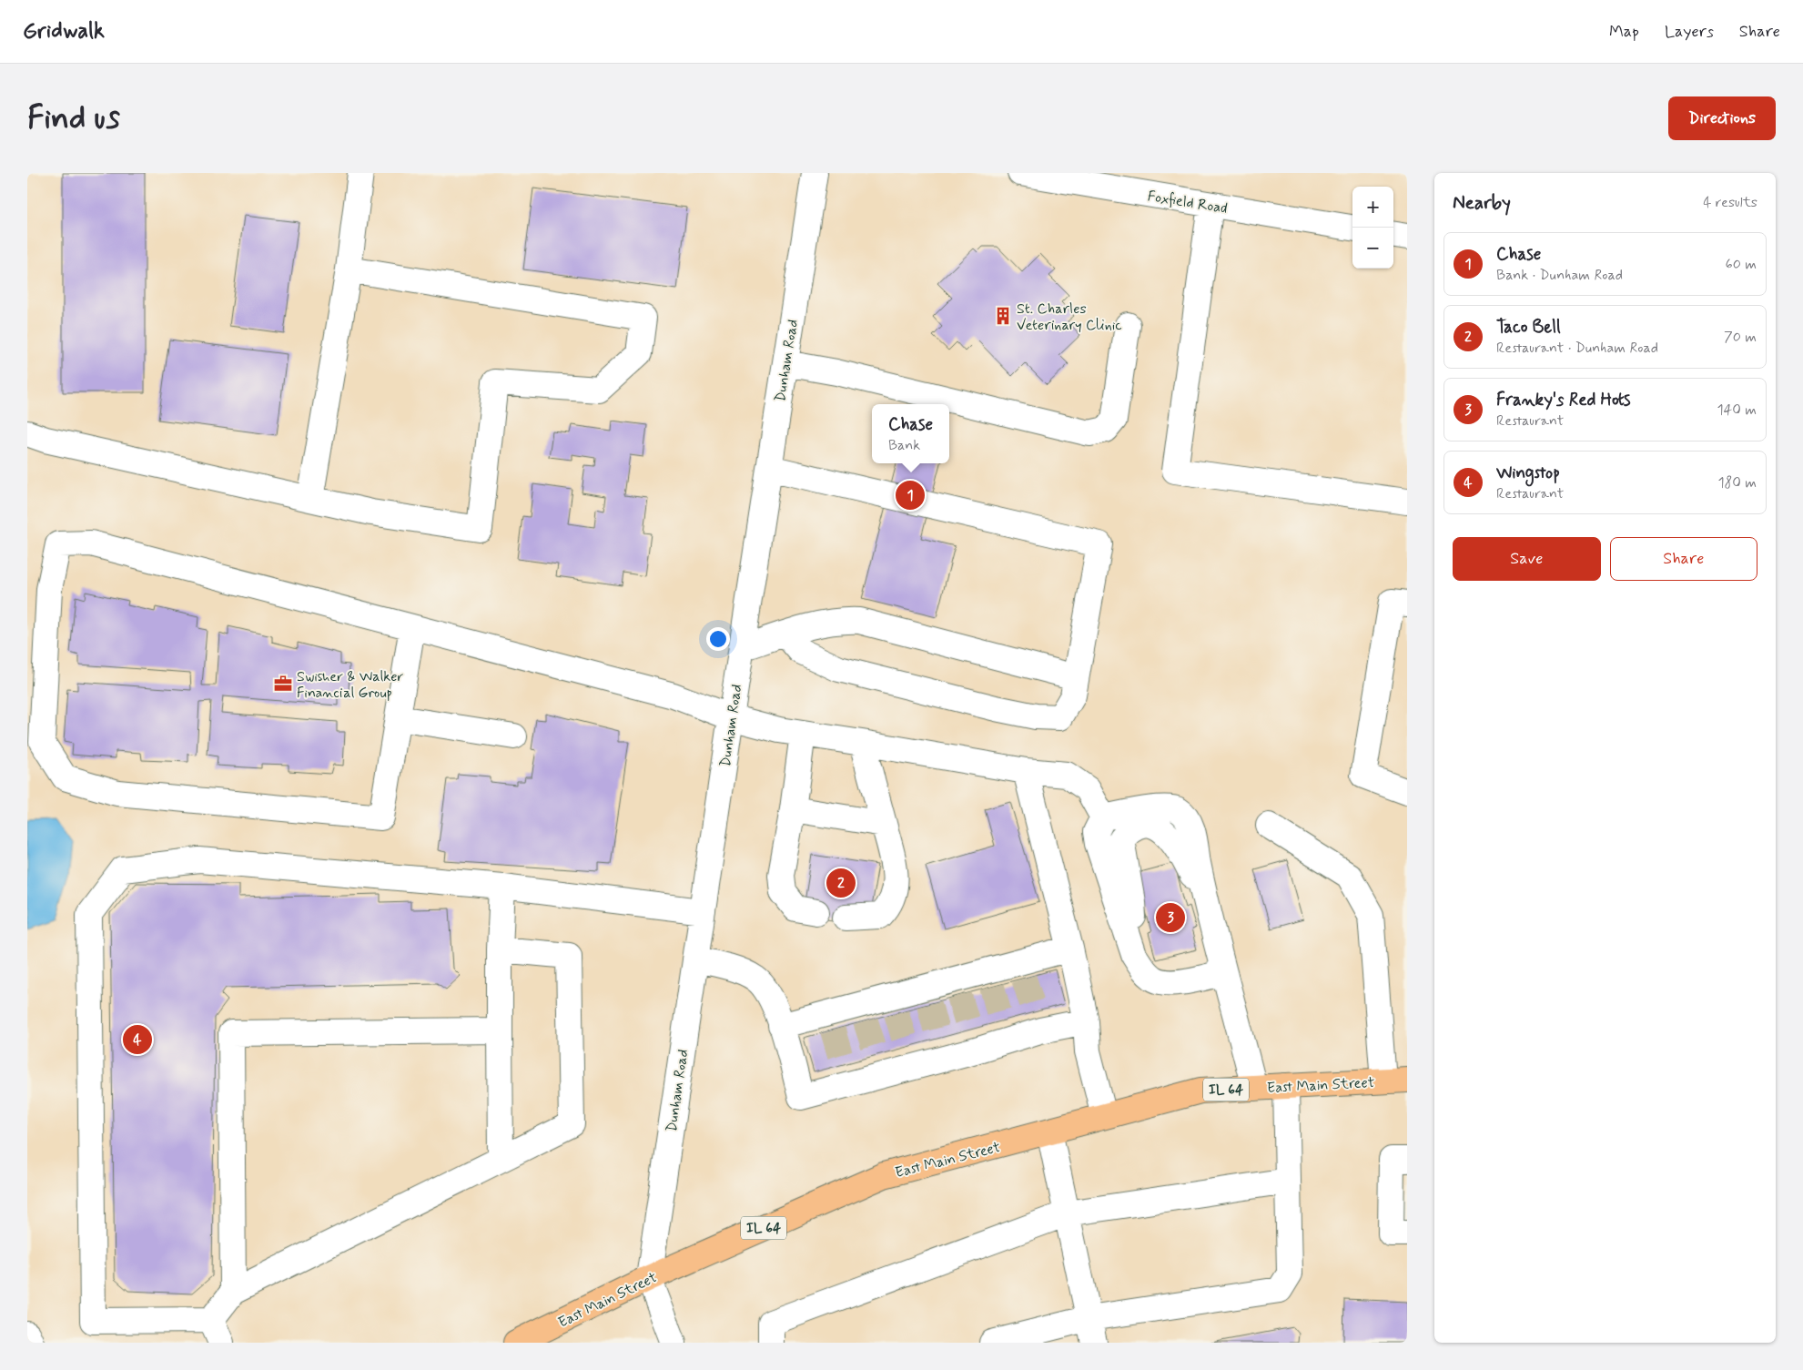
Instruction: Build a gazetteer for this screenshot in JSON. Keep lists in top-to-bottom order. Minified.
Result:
{"streets":{"main road":["East Main Street","IL 64"],"street":["Foxfield Road","Dunham Road"]},"crossings":[["Dunham Road","East Main Street"]],"places":{"building":["St. Charles Veterinary Clinic"],"office":["Swisher & Walker Financial Group"]},"page":{"header":"Gridwalk","nav":["Map","Layers","Share"],"buttons":["Directions",["Save","Share"]],"title":"Find us","heading":["Nearby","4 results"],"map_buttons":["+","−"],"list":[{"mark":"1","name":"Chase","note":"Bank · Dunham Road","value":"60 m"},{"mark":"2","name":"Taco Bell","note":"Restaurant · Dunham Road","value":"70 m"},{"mark":"3","name":"Franky's Red Hots","note":"Restaurant","value":"140 m"},{"mark":"4","name":"Wingstop","note":"Restaurant","value":"180 m"}],"popup":["Chase","Bank"],"pins":["1","2","3","4"]}}
